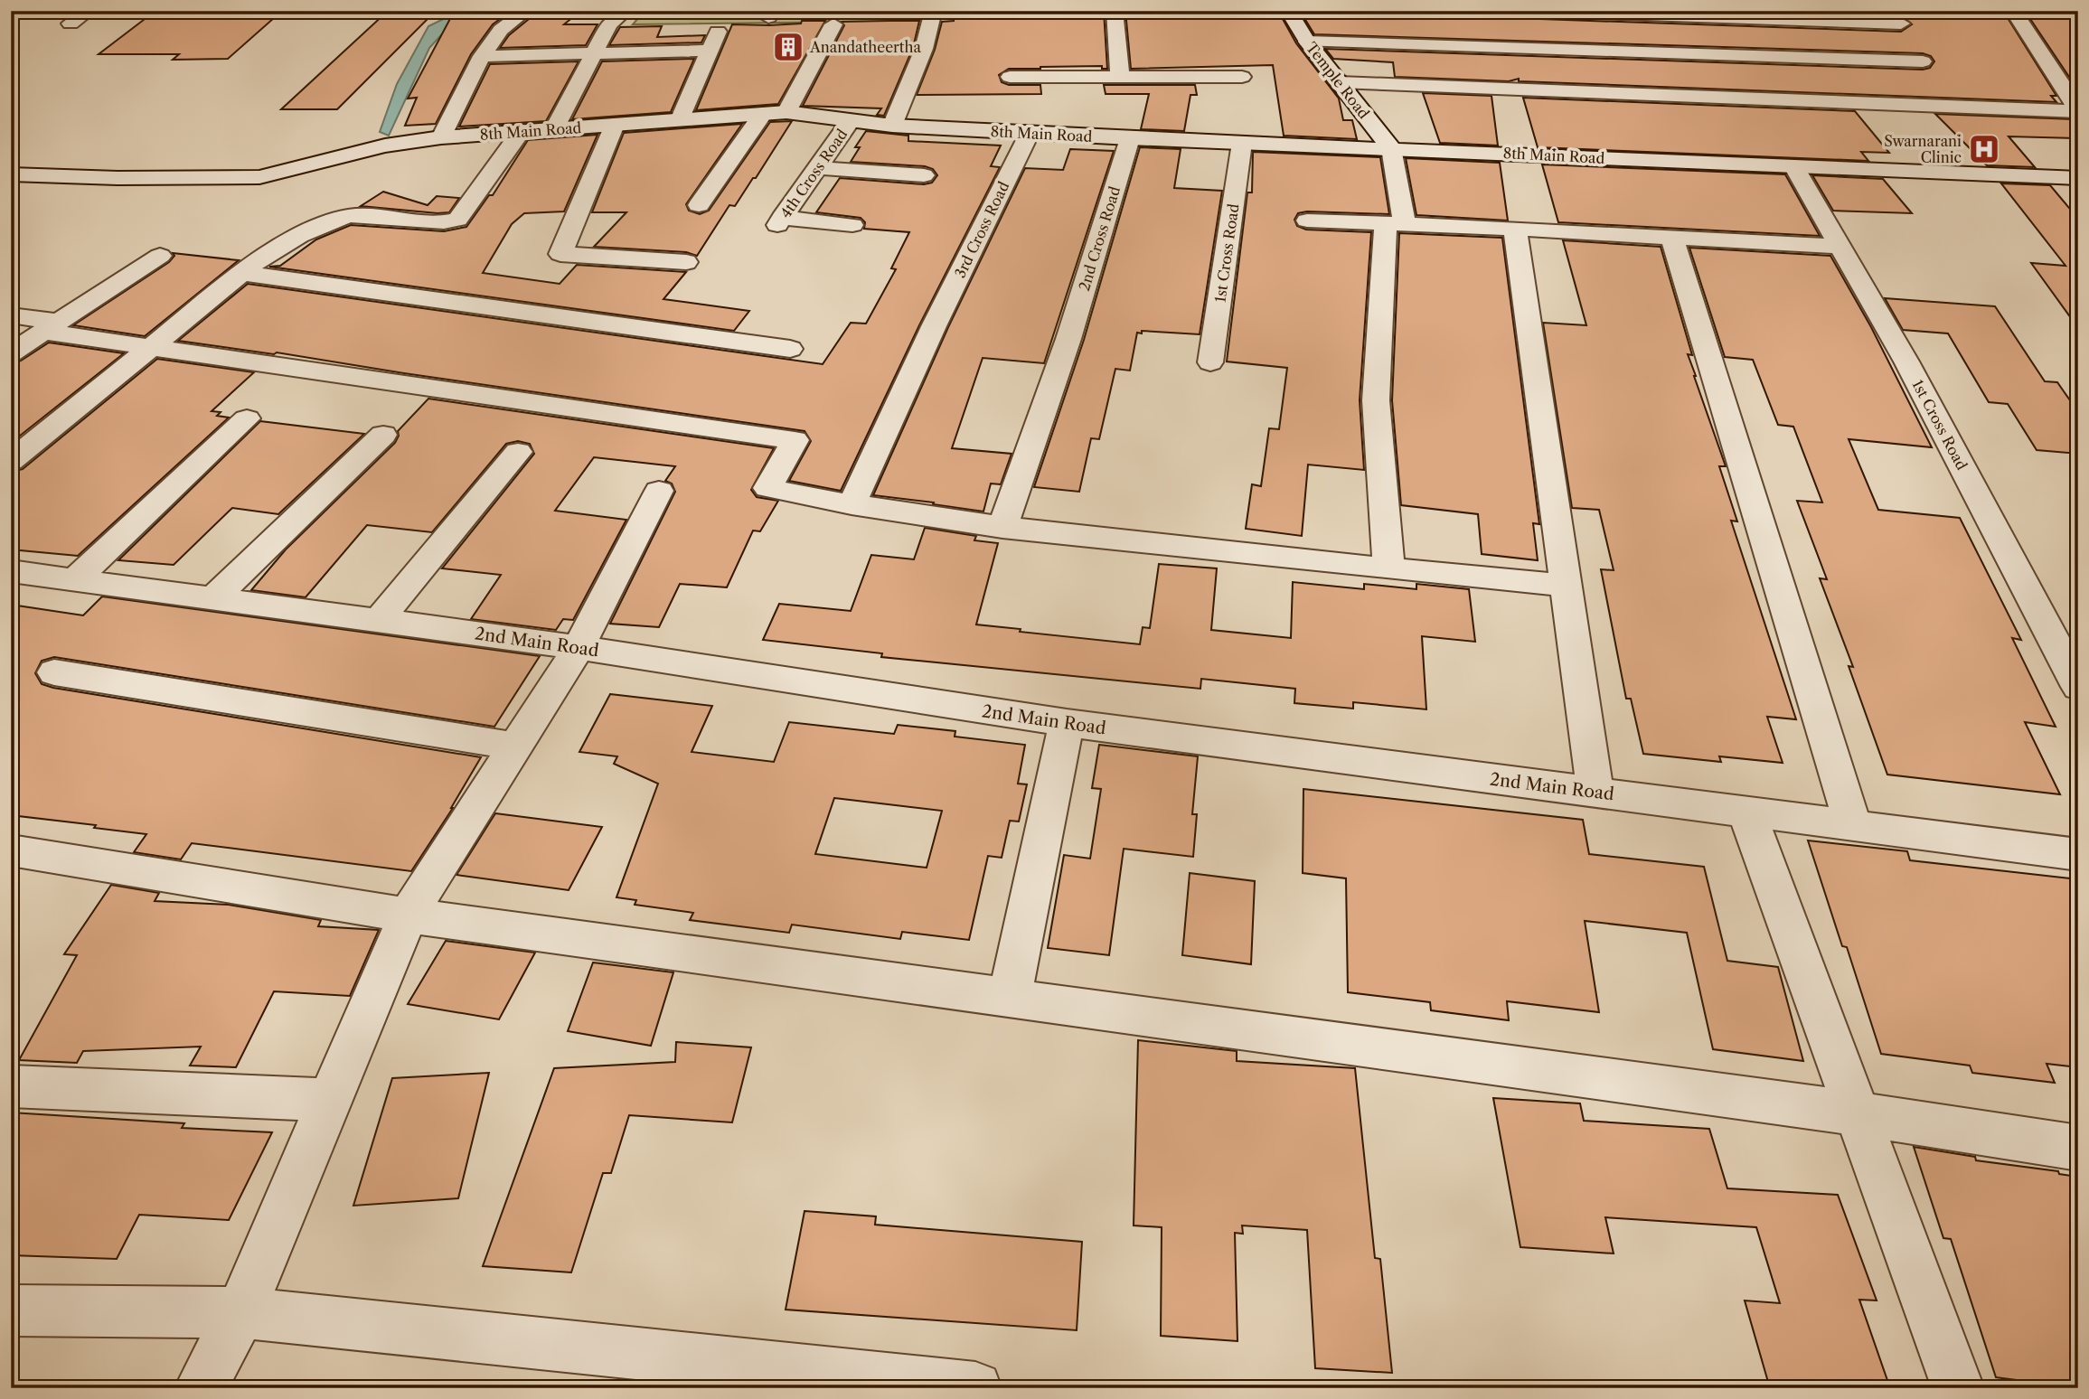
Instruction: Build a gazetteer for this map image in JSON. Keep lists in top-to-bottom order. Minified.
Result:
{"streets":{"street":["Temple Road","8th Main Road","4th Cross Road","3rd Cross Road","2nd Cross Road","1st Cross Road","2nd Main Road"]},"crossings":[["Temple Road","8th Main Road"],["8th Main Road","4th Cross Road"],["8th Main Road","3rd Cross Road"],["8th Main Road","2nd Cross Road"],["8th Main Road","1st Cross Road"]],"places":{"building":["Anandatheertha"],"hospital":["Swarnarani Clinic"]}}
